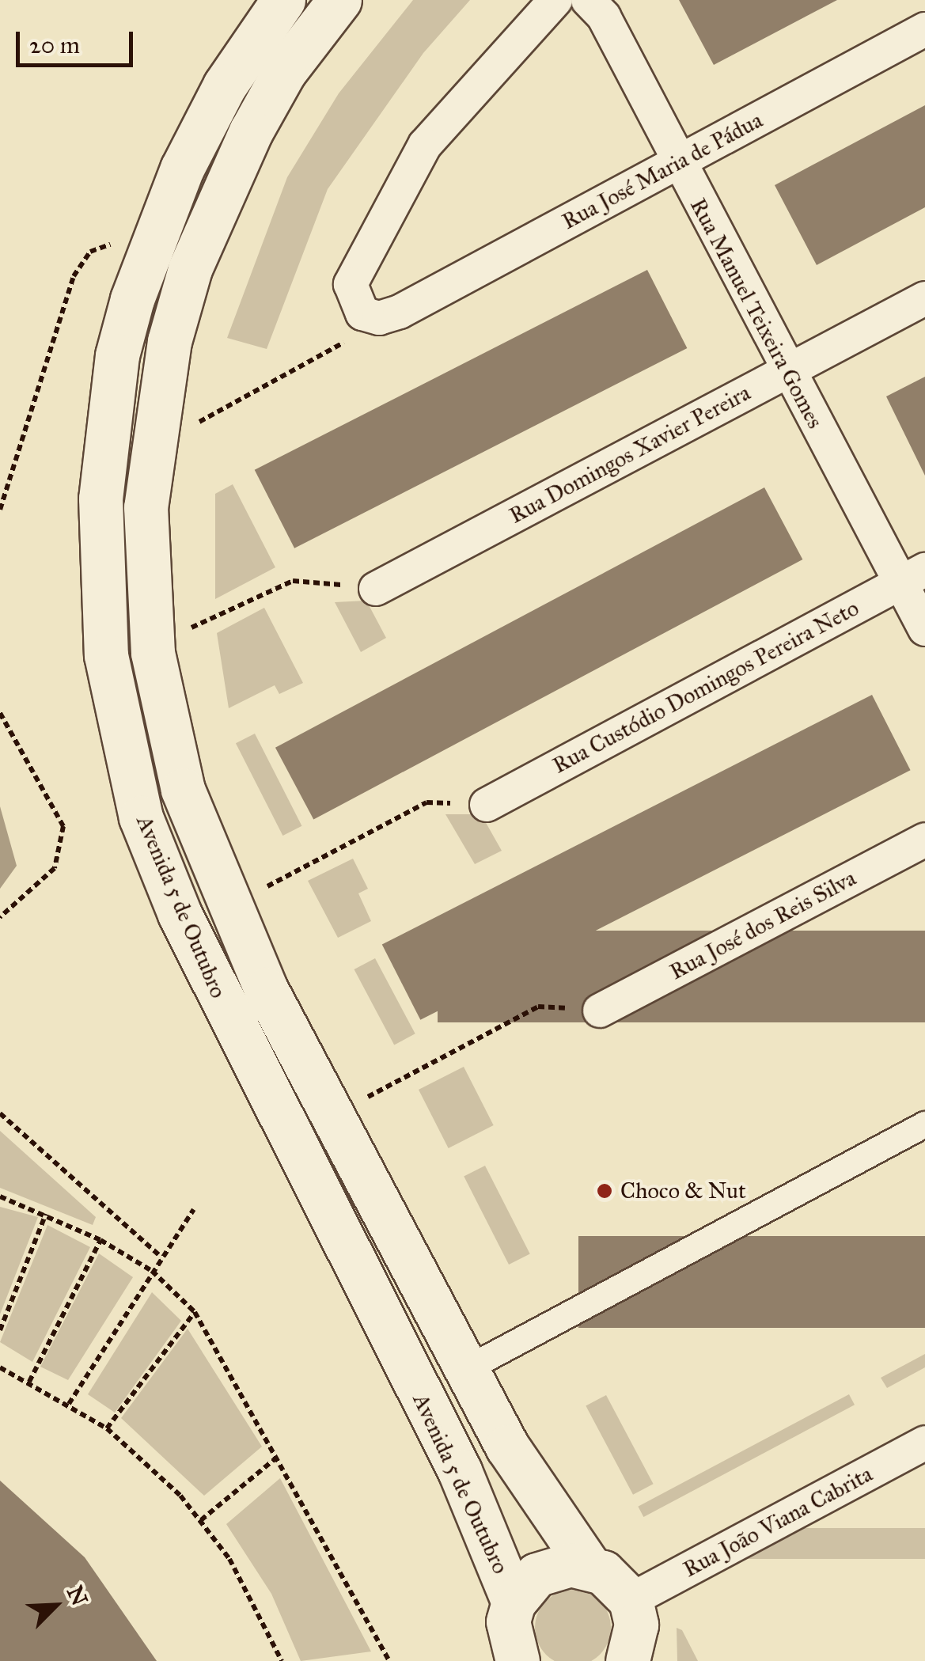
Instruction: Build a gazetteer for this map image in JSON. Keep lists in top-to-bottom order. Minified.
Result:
{"streets":{"main road":["Avenida 5 de Outubro"],"street":["Rua José Maria de Pádua","Rua Manuel Teixeira Gomes","Rua Domingos Xavier Pereira","Rua Custódio Domingos Pereira Neto","Rua José dos Reis Silva","Rua João Viana Cabrita"]},"crossings":[["Rua José Maria de Pádua","Rua Manuel Teixeira Gomes"],["Rua Manuel Teixeira Gomes","Rua Domingos Xavier Pereira"],["Rua Manuel Teixeira Gomes","Rua Custódio Domingos Pereira Neto"],["Avenida 5 de Outubro","Rua João Viana Cabrita"]],"places":["Choco & Nut"],"scale_bar":"20 m","north":"top right"}
